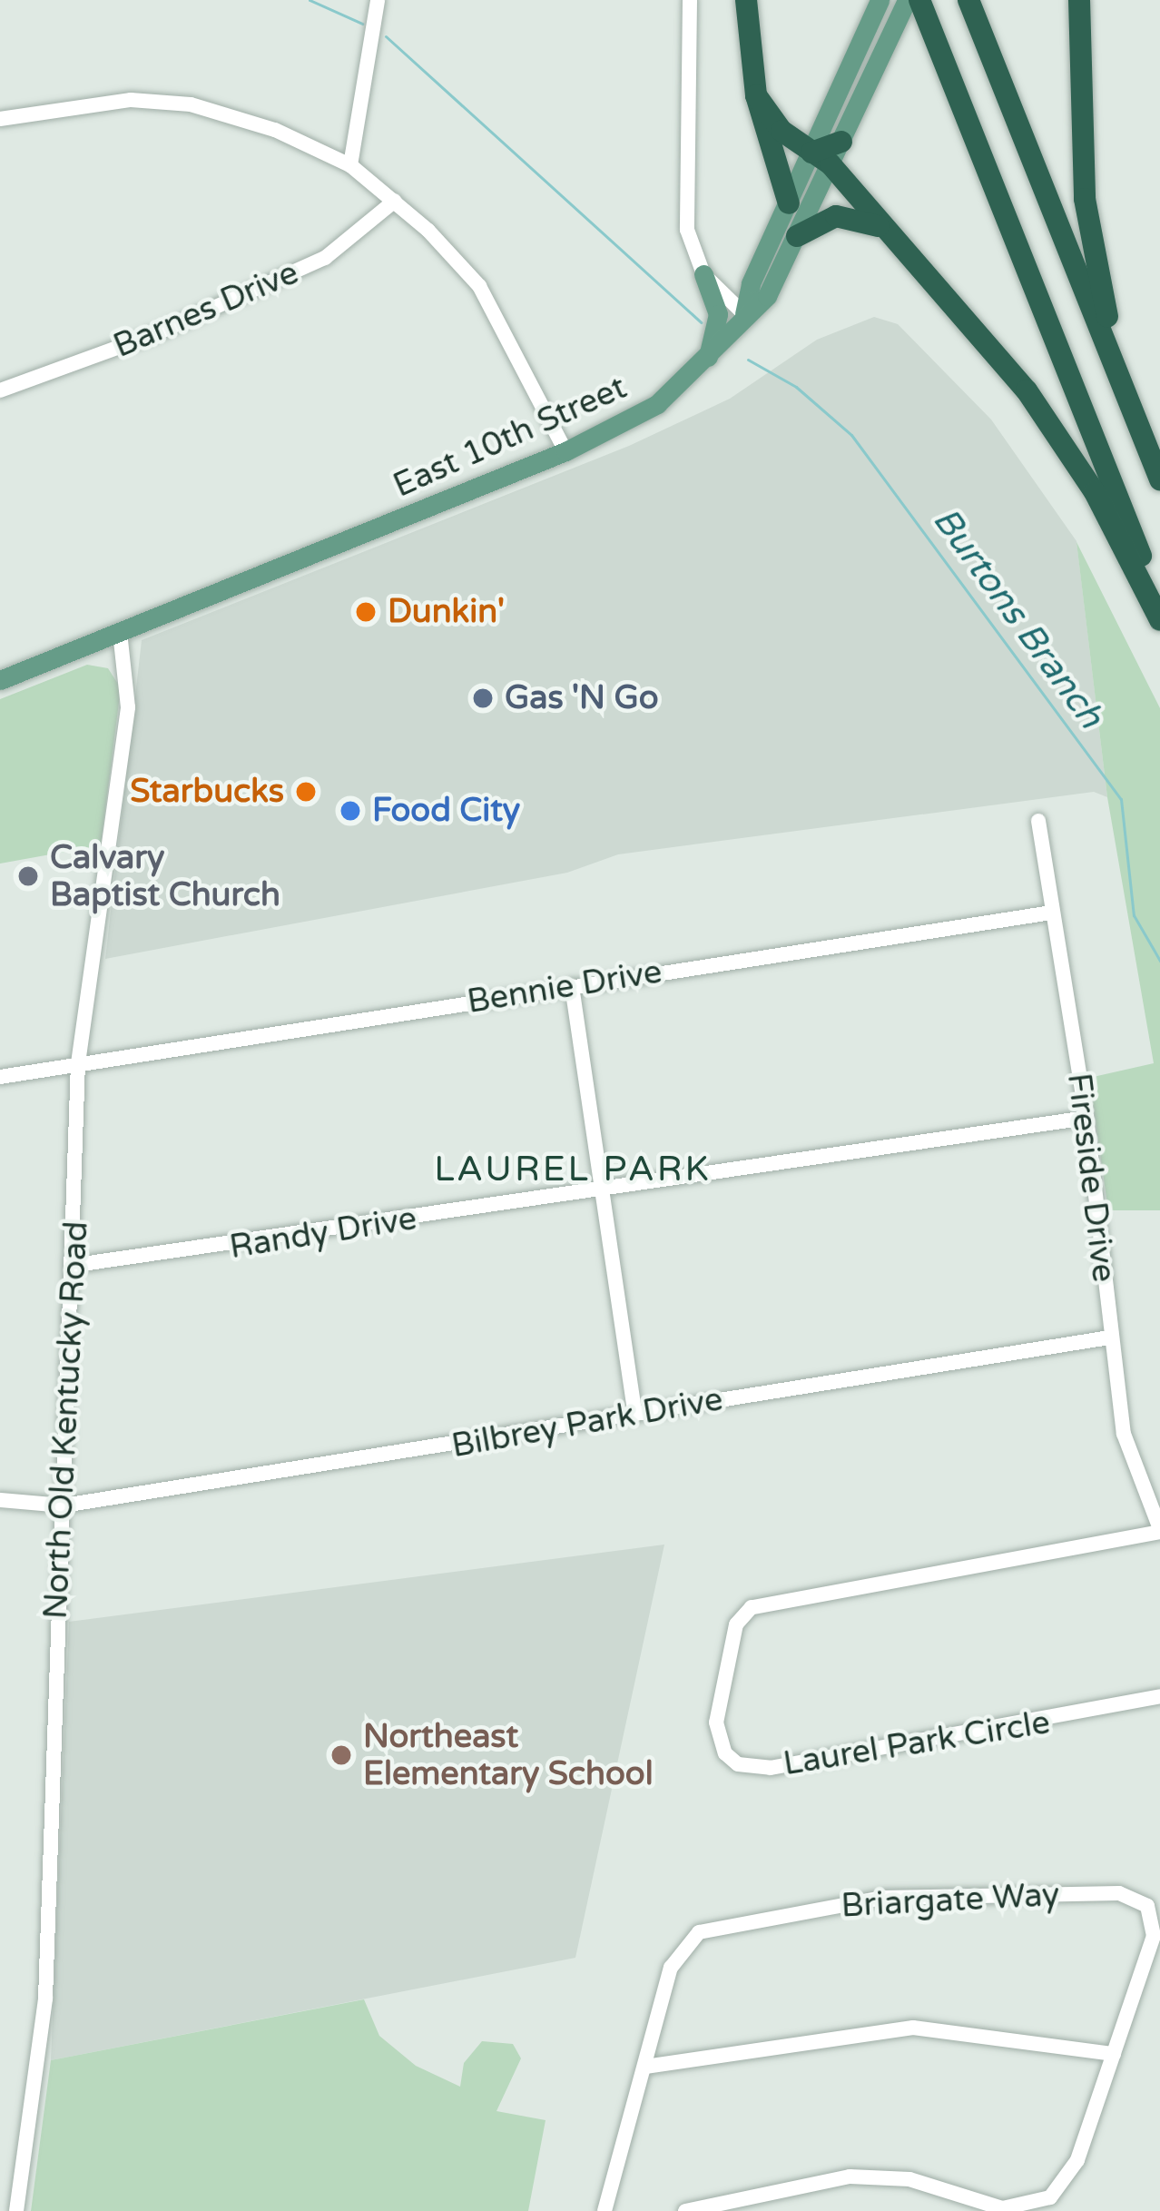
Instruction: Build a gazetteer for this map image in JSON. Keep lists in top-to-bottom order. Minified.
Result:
{"streets":{"main road":["East 10th Street"],"street":["Barnes Drive","Bennie Drive","Fireside Drive","Randy Drive","North Old Kentucky Road","Bilbrey Park Drive","Laurel Park Circle","Briargate Way"]},"crossings":[["East 10th Street","North Old Kentucky Road"],["Bennie Drive","Fireside Drive"],["Bennie Drive","North Old Kentucky Road"],["Fireside Drive","Randy Drive"],["Fireside Drive","Bilbrey Park Drive"],["Fireside Drive","Laurel Park Circle"],["Randy Drive","North Old Kentucky Road"],["North Old Kentucky Road","Bilbrey Park Drive"]],"districts":["LAUREL PARK"],"water":["Burtons Branch"],"places":["Dunkin'","Gas 'N Go","Starbucks","Food City","Calvary Baptist Church","Northeast Elementary School"]}
